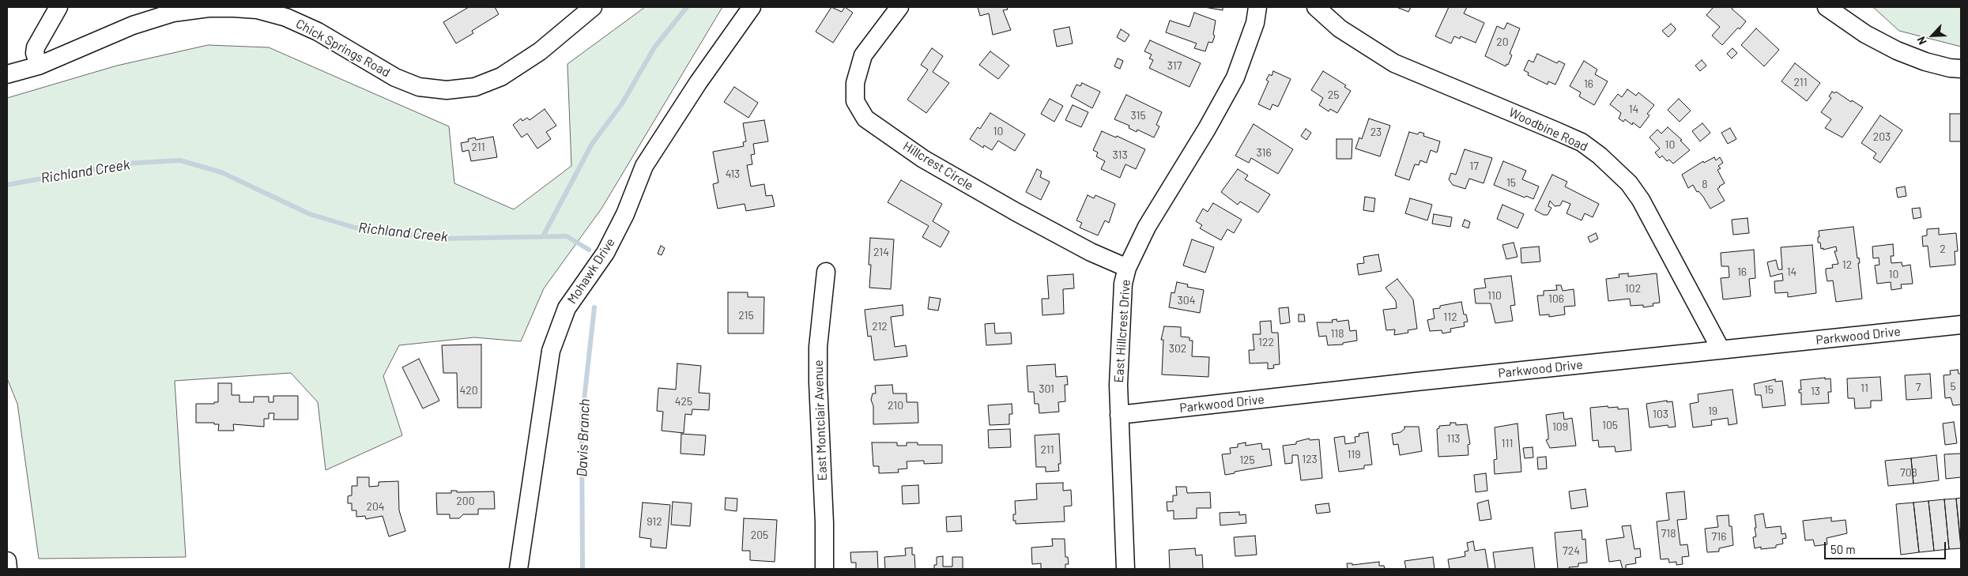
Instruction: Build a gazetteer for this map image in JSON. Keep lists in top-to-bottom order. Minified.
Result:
{"streets":{"street":["Chick Springs Road","Woodbine Road","Hillcrest Circle","Mohawk Drive","East Hillcrest Drive","Parkwood Drive","East Montclair Avenue"]},"crossings":[["Woodbine Road","Parkwood Drive"],["Hillcrest Circle","East Hillcrest Drive"],["East Hillcrest Drive","Parkwood Drive"]],"water":["Richland Creek","Davis Branch"],"house_numbers":["20","317","211","16","25","14","315","10","23","203","10","211","316","313","17","413","15","8","2","214","12","16","14","10","102","110","106","304","215","112","212","118","122","302","5","7","11","301","15","420","13","425","210","19","103","105","109","113","111","211","119","123","125","708","200","204","912","718","205","716","724"],"scale_bar":"50 m","north":"bottom left"}
